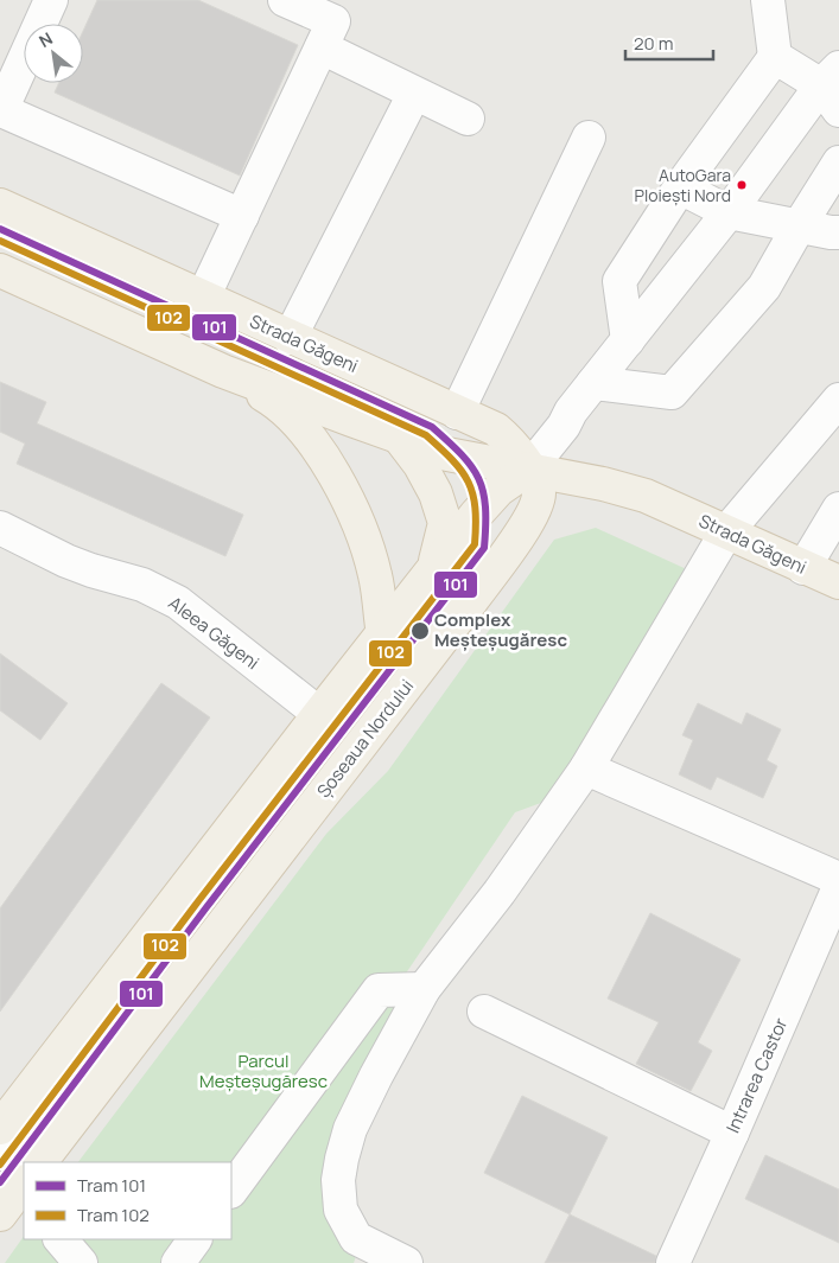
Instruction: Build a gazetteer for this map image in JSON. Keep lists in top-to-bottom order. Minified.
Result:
{"streets":{"main road":["Strada Găgeni","Șoseaua Nordului"],"street":["Aleea Găgeni","Intrarea Castor"]},"crossings":[["Strada Găgeni","Șoseaua Nordului"]],"parks":["Parcul Meșteșugăresc"],"places":["AutoGara Ploiești Nord","Complex Meșteșugăresc"],"lines":["tram line 101","tram line 102"],"legend":["Tram 101","Tram 102"],"scale_bar":"20 m","north":"top left"}
